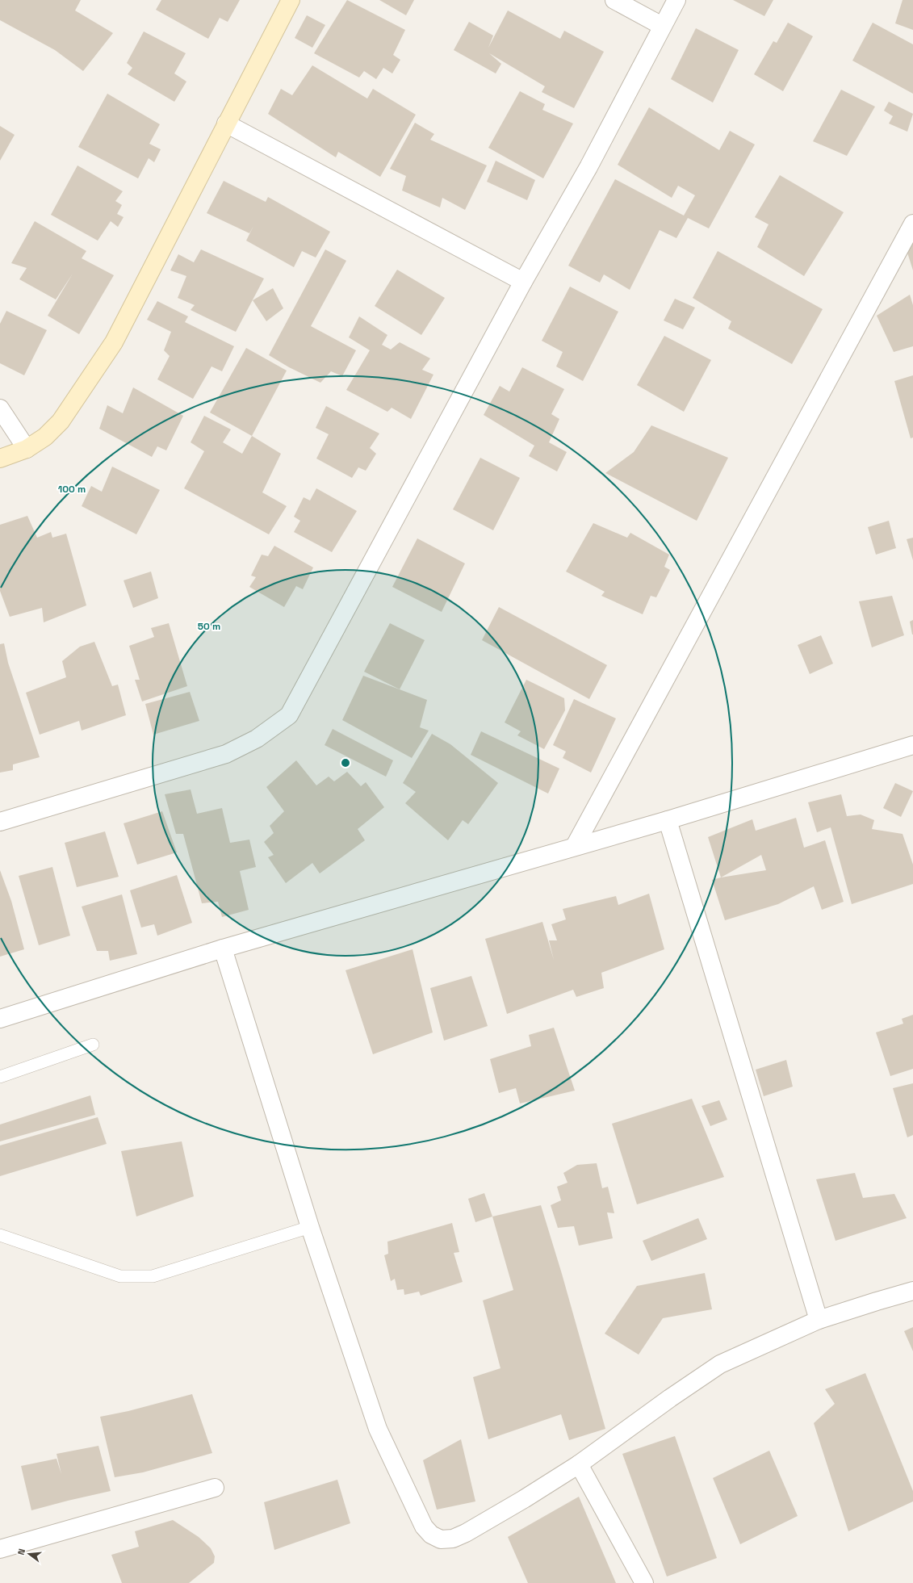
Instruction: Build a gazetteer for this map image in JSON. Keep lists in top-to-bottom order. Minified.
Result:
{"north":"left","rings":["100 m","50 m"]}
